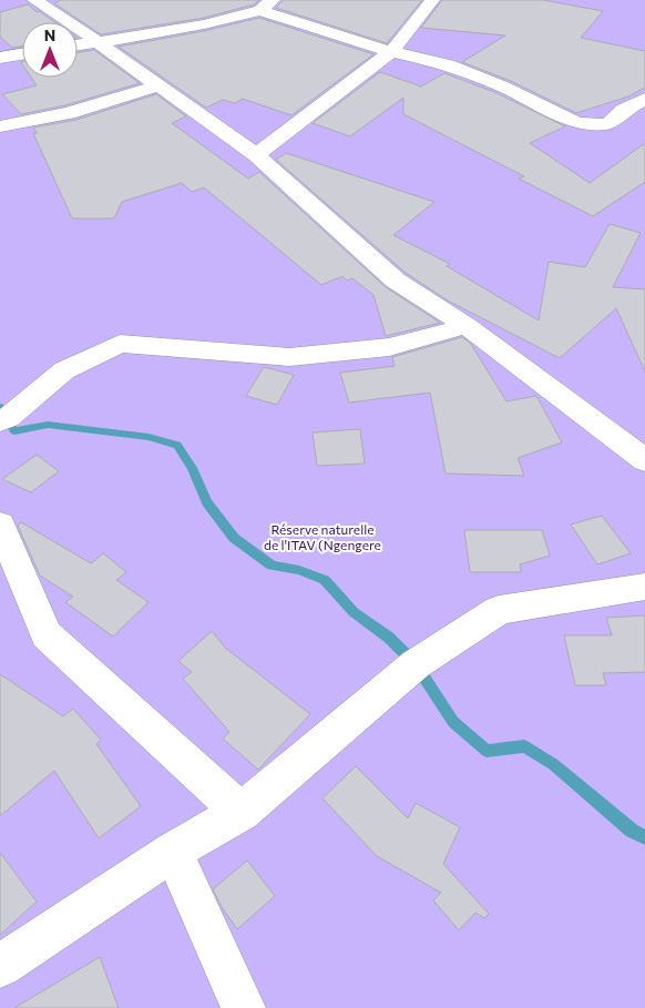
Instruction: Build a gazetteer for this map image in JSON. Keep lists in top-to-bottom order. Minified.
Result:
{"parks":["Réserve naturelle de l'ITAV (Ngengere"],"north":"top"}
